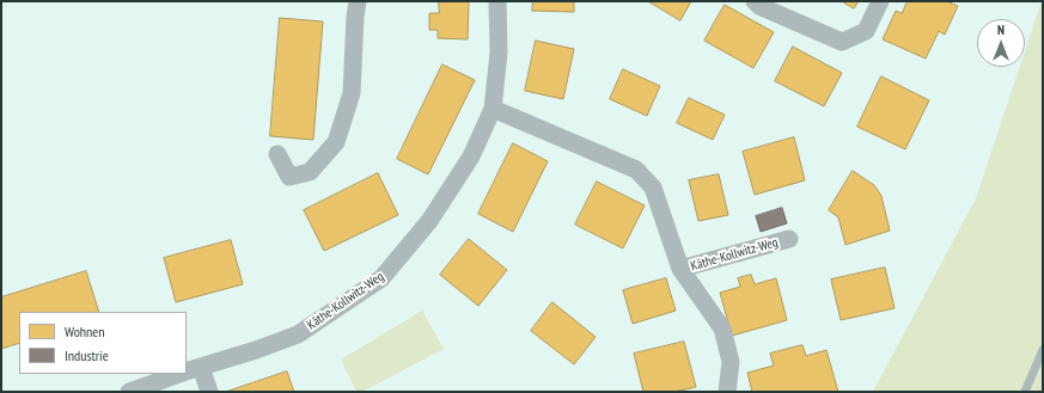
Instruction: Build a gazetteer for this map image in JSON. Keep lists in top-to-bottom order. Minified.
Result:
{"streets":{"street":["Käthe-Kollwitz-Weg"]},"legend":["Wohnen","Industrie"],"north":"top"}
